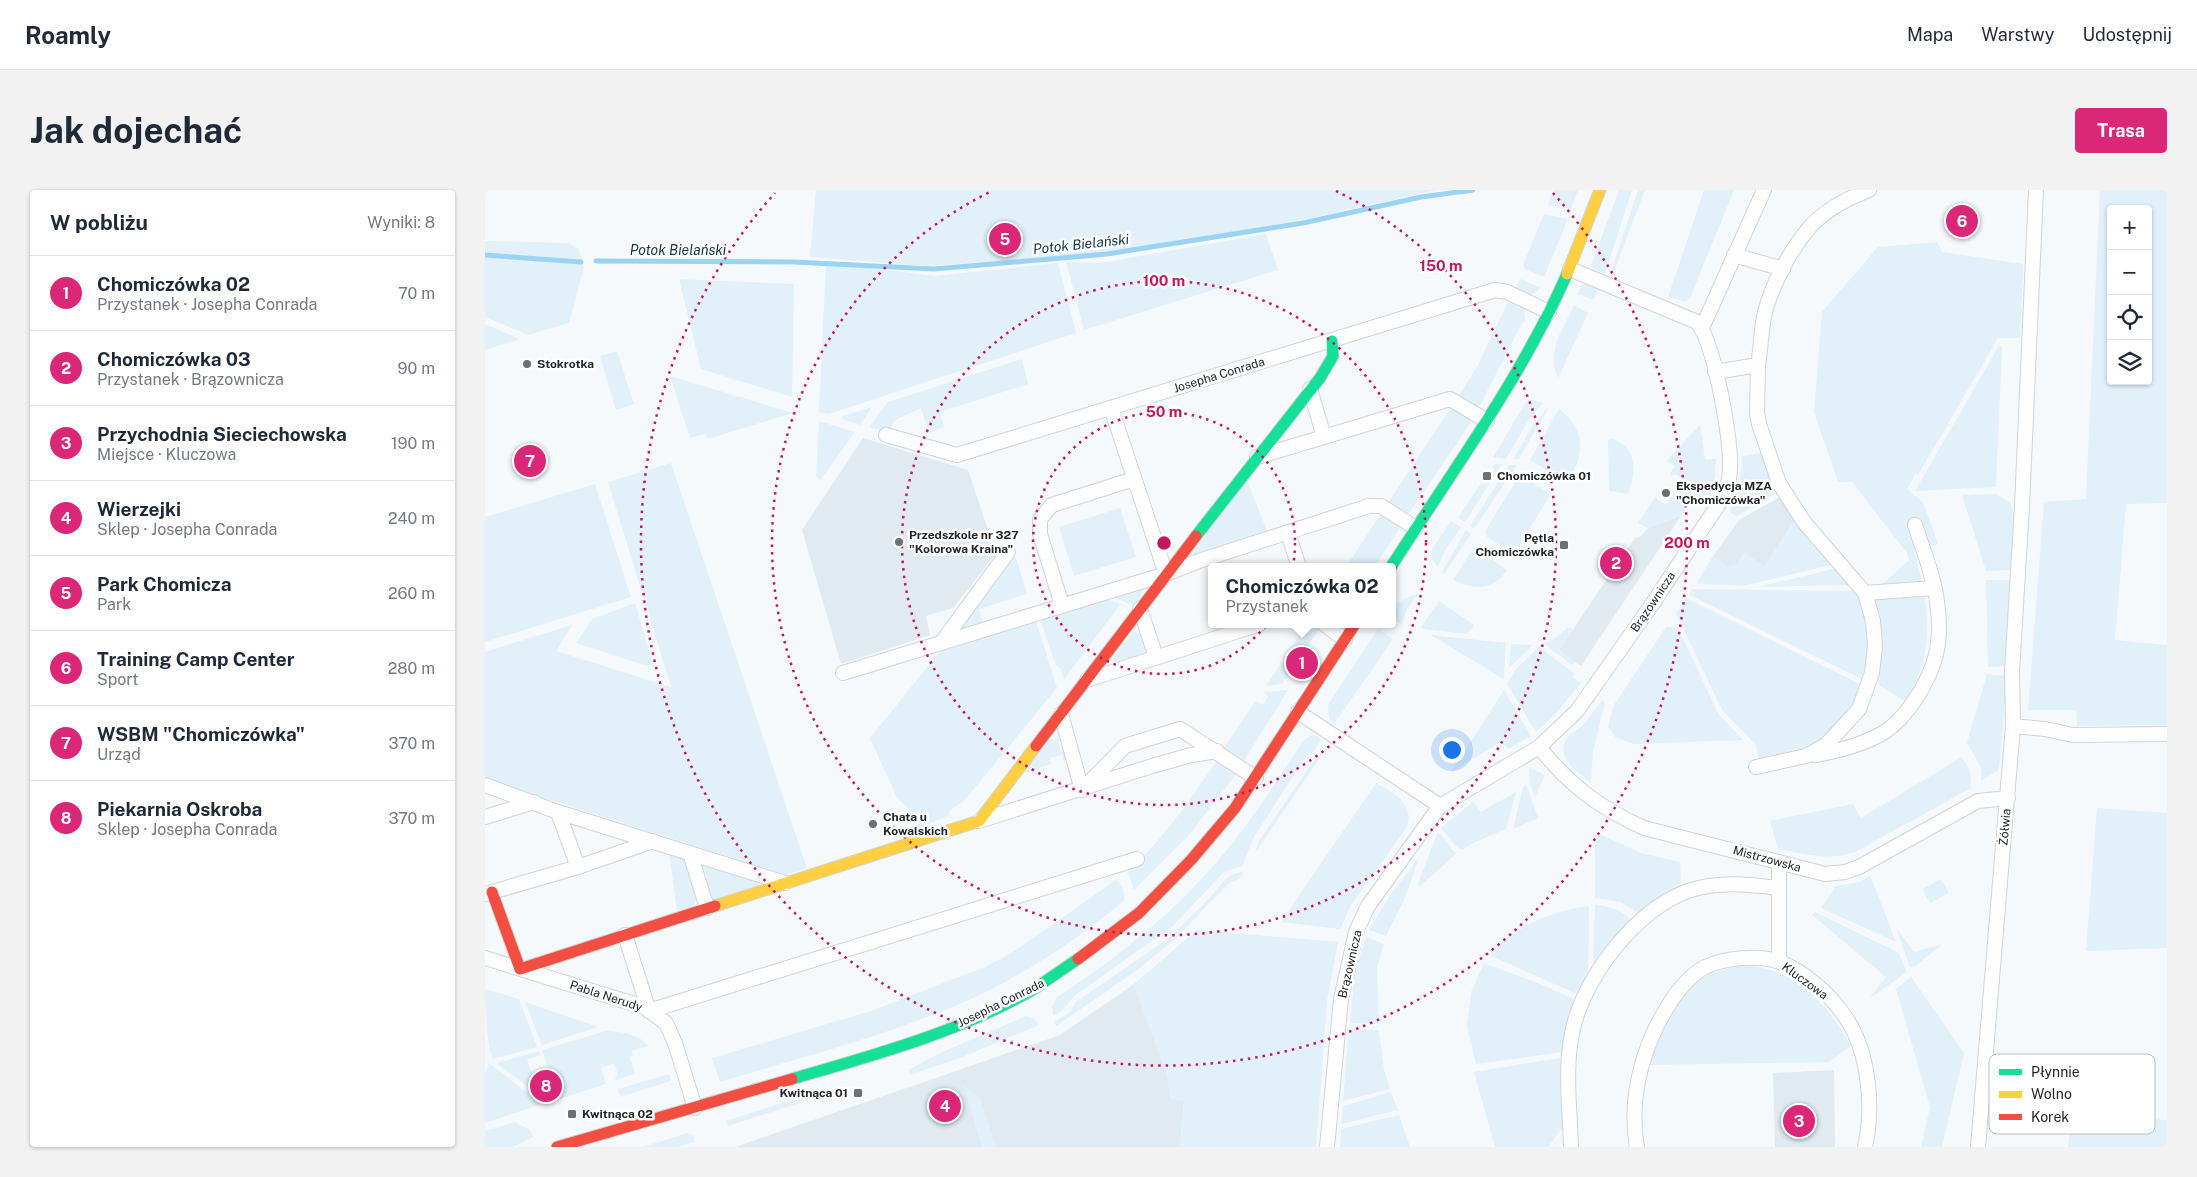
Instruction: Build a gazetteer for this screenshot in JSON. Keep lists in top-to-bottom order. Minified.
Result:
{"streets":{"street":["Josepha Conrada","Brązownicza","Żółwia","Mistrzowska","Kluczowa","Pabla Nerudy"]},"crossings":[["Josepha Conrada","Pabla Nerudy"],["Brązownicza","Mistrzowska"],["Żółwia","Mistrzowska"]],"water":["Potok Bielański"],"places":{"other":["Stokrotka","Ekspedycja MZA \"Chomiczówka\"","Przedszkole nr 327 \"Kolorowa Kraina\"","Chata u Kowalskich"],"transit":["Chomiczówka 01","Pętla Chomiczówka","Kwitnąca 01","Kwitnąca 02"]},"legend":["Płynnie","Wolno","Korek"],"page":{"header":"Roamly","nav":["Mapa","Warstwy","Udostępnij"],"buttons":"Trasa","title":"Jak dojechać","heading":["W pobliżu","Wyniki: 8"],"pins":["6","5","7","2","1","8","4","3"],"map_buttons":["+","−"],"list":[{"mark":"1","name":"Chomiczówka 02","note":"Przystanek · Josepha Conrada","value":"70 m"},{"mark":"2","name":"Chomiczówka 03","note":"Przystanek · Brązownicza","value":"90 m"},{"mark":"3","name":"Przychodnia Sieciechowska","note":"Miejsce · Kluczowa","value":"190 m"},{"mark":"4","name":"Wierzejki","note":"Sklep · Josepha Conrada","value":"240 m"},{"mark":"5","name":"Park Chomicza","note":"Park","value":"260 m"},{"mark":"6","name":"Training Camp Center","note":"Sport","value":"280 m"},{"mark":"7","name":"WSBM \"Chomiczówka\"","note":"Urząd","value":"370 m"},{"mark":"8","name":"Piekarnia Oskroba","note":"Sklep · Josepha Conrada","value":"370 m"}],"popup":["Chomiczówka 02","Przystanek"]},"rings":["150 m","100 m","50 m","200 m"]}
